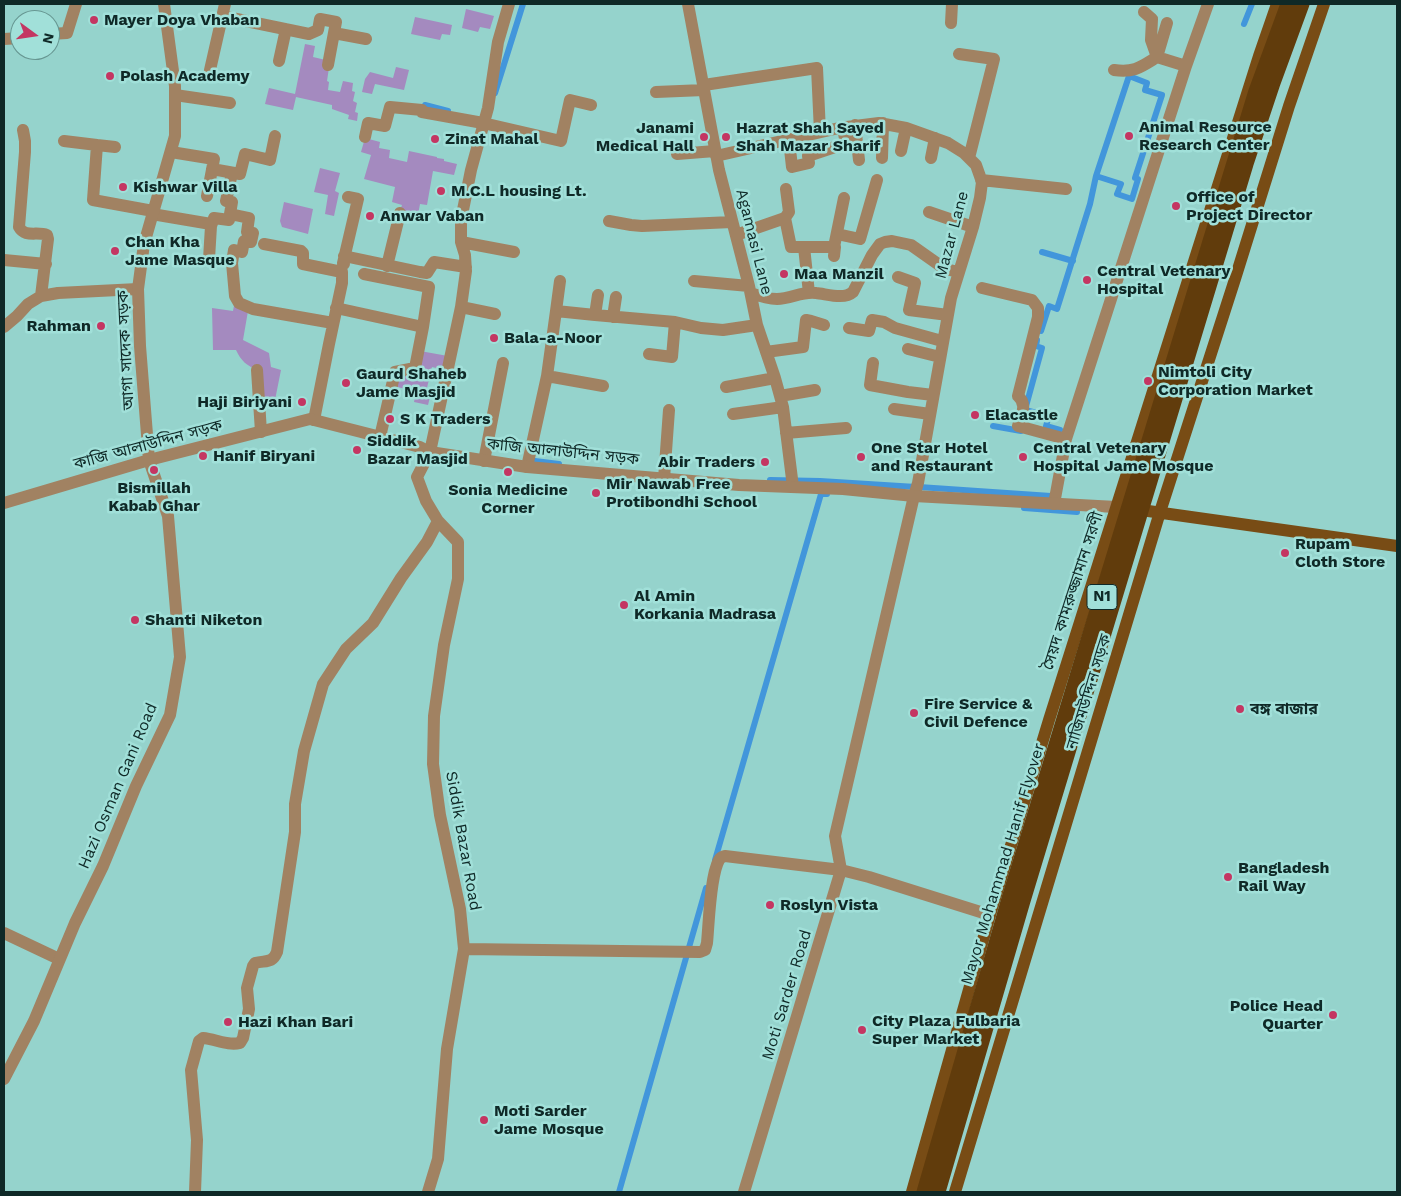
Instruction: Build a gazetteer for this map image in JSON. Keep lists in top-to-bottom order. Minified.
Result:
{"streets":{"highway":["N1","Mayor Mohammad Hanif Flyover"],"main road":["সৈয়দ কামরুজ্জামান সরণী","নাজিমউদ্দিন সড়ক"],"street":["Mazar Lane","Agamasi Lane","আগা সাদেক সড়ক","কাজি আলাউদ্দিন সড়ক","Hazi Osman Gani Road","Siddik Bazar Road","Moti Sarder Road"]},"crossings":[["Mazar Lane","Agamasi Lane"],["Mazar Lane","কাজি আলাউদ্দিন সড়ক"],["Mazar Lane","Moti Sarder Road"],["Agamasi Lane","কাজি আলাউদ্দিন সড়ক"],["আগা সাদেক সড়ক","কাজি আলাউদ্দিন সড়ক"],["আগা সাদেক সড়ক","Hazi Osman Gani Road"],["কাজি আলাউদ্দিন সড়ক","সৈয়দ কামরুজ্জামান সরণী"],["কাজি আলাউদ্দিন সড়ক","Hazi Osman Gani Road"],["কাজি আলাউদ্দিন সড়ক","Siddik Bazar Road"]],"places":["Mayer Doya Vhaban","Polash Academy","Animal Resource Research Center","Janami Medical Hall","Hazrat Shah Sayed Shah Mazar Sharif","Zinat Mahal","Kishwar Villa","M.C.L housing Lt.","Office of Project Director","Anwar Vaban","Chan Kha Jame Masque","Maa Manzil","Central Vetenary Hospital","Rahman","Bala-a-Noor","Nimtoli City Corporation Market","Gaurd Shaheb Jame Masjid","Haji Biriyani","Elacastle","S K Traders","Siddik Bazar Masjid","Hanif Biryani","One Star Hotel and Restaurant","Central Vetenary Hospital Jame Mosque","Abir Traders","Bismillah Kabab Ghar","Sonia Medicine Corner","Mir Nawab Free Protibondhi School","Rupam Cloth Store","Al Amin Korkania Madrasa","Shanti Niketon","বঙ্গ বাজার","Fire Service & Civil Defence","Bangladesh Rail Way","Roslyn Vista","Police Head Quarter","Hazi Khan Bari","City Plaza Fulbaria Super Market","Moti Sarder Jame Mosque"],"north":"right"}
